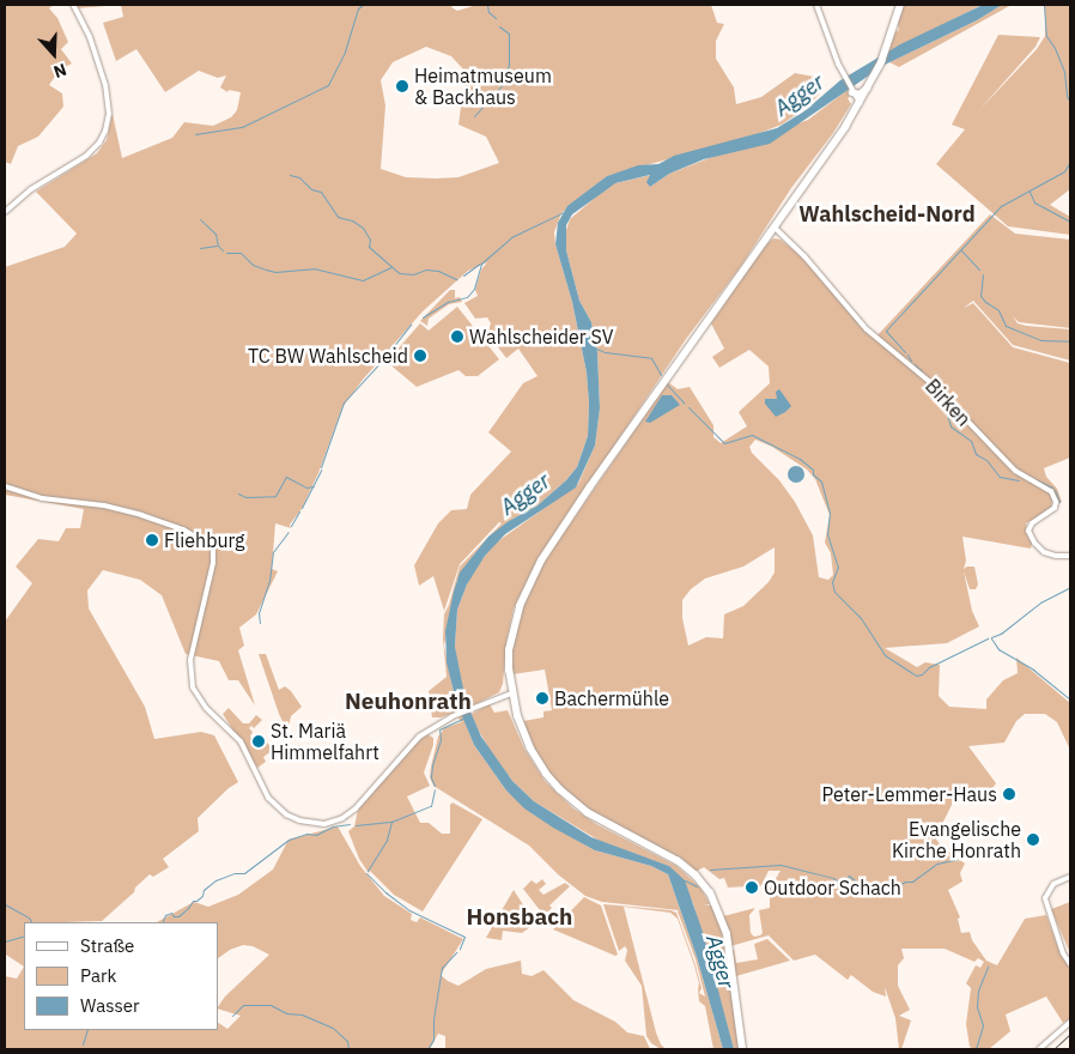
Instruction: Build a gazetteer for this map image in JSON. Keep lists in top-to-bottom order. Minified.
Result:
{"streets":{"street":["Birken"]},"districts":["Wahlscheid-Nord","Neuhonrath","Honsbach"],"water":["Agger"],"places":["Heimatmuseum & Backhaus","Wahlscheider SV","TC BW Wahlscheid","Fliehburg","Bachermühle","St. Mariä Himmelfahrt","Peter-Lemmer-Haus","Evangelische Kirche Honrath","Outdoor Schach"],"legend":["Straße","Park","Wasser"],"north":"bottom"}
